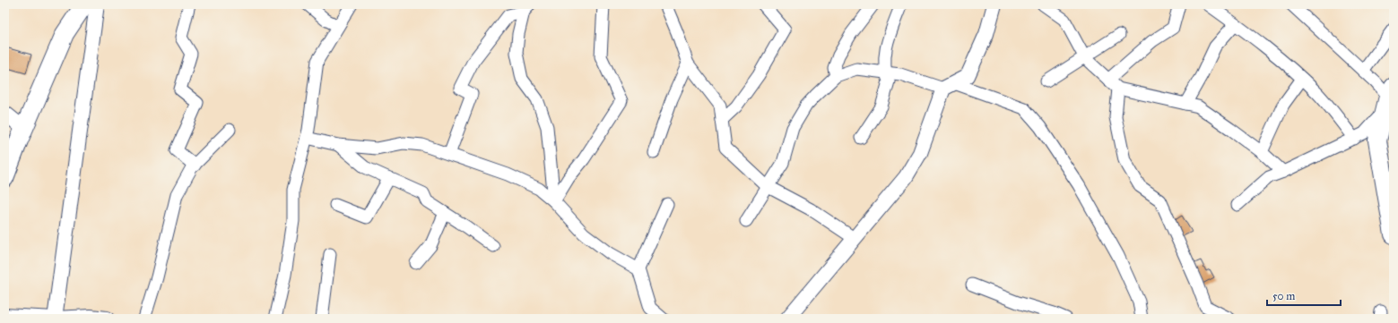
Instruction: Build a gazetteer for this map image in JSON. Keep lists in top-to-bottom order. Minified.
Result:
{"scale_bar":"50 m"}
